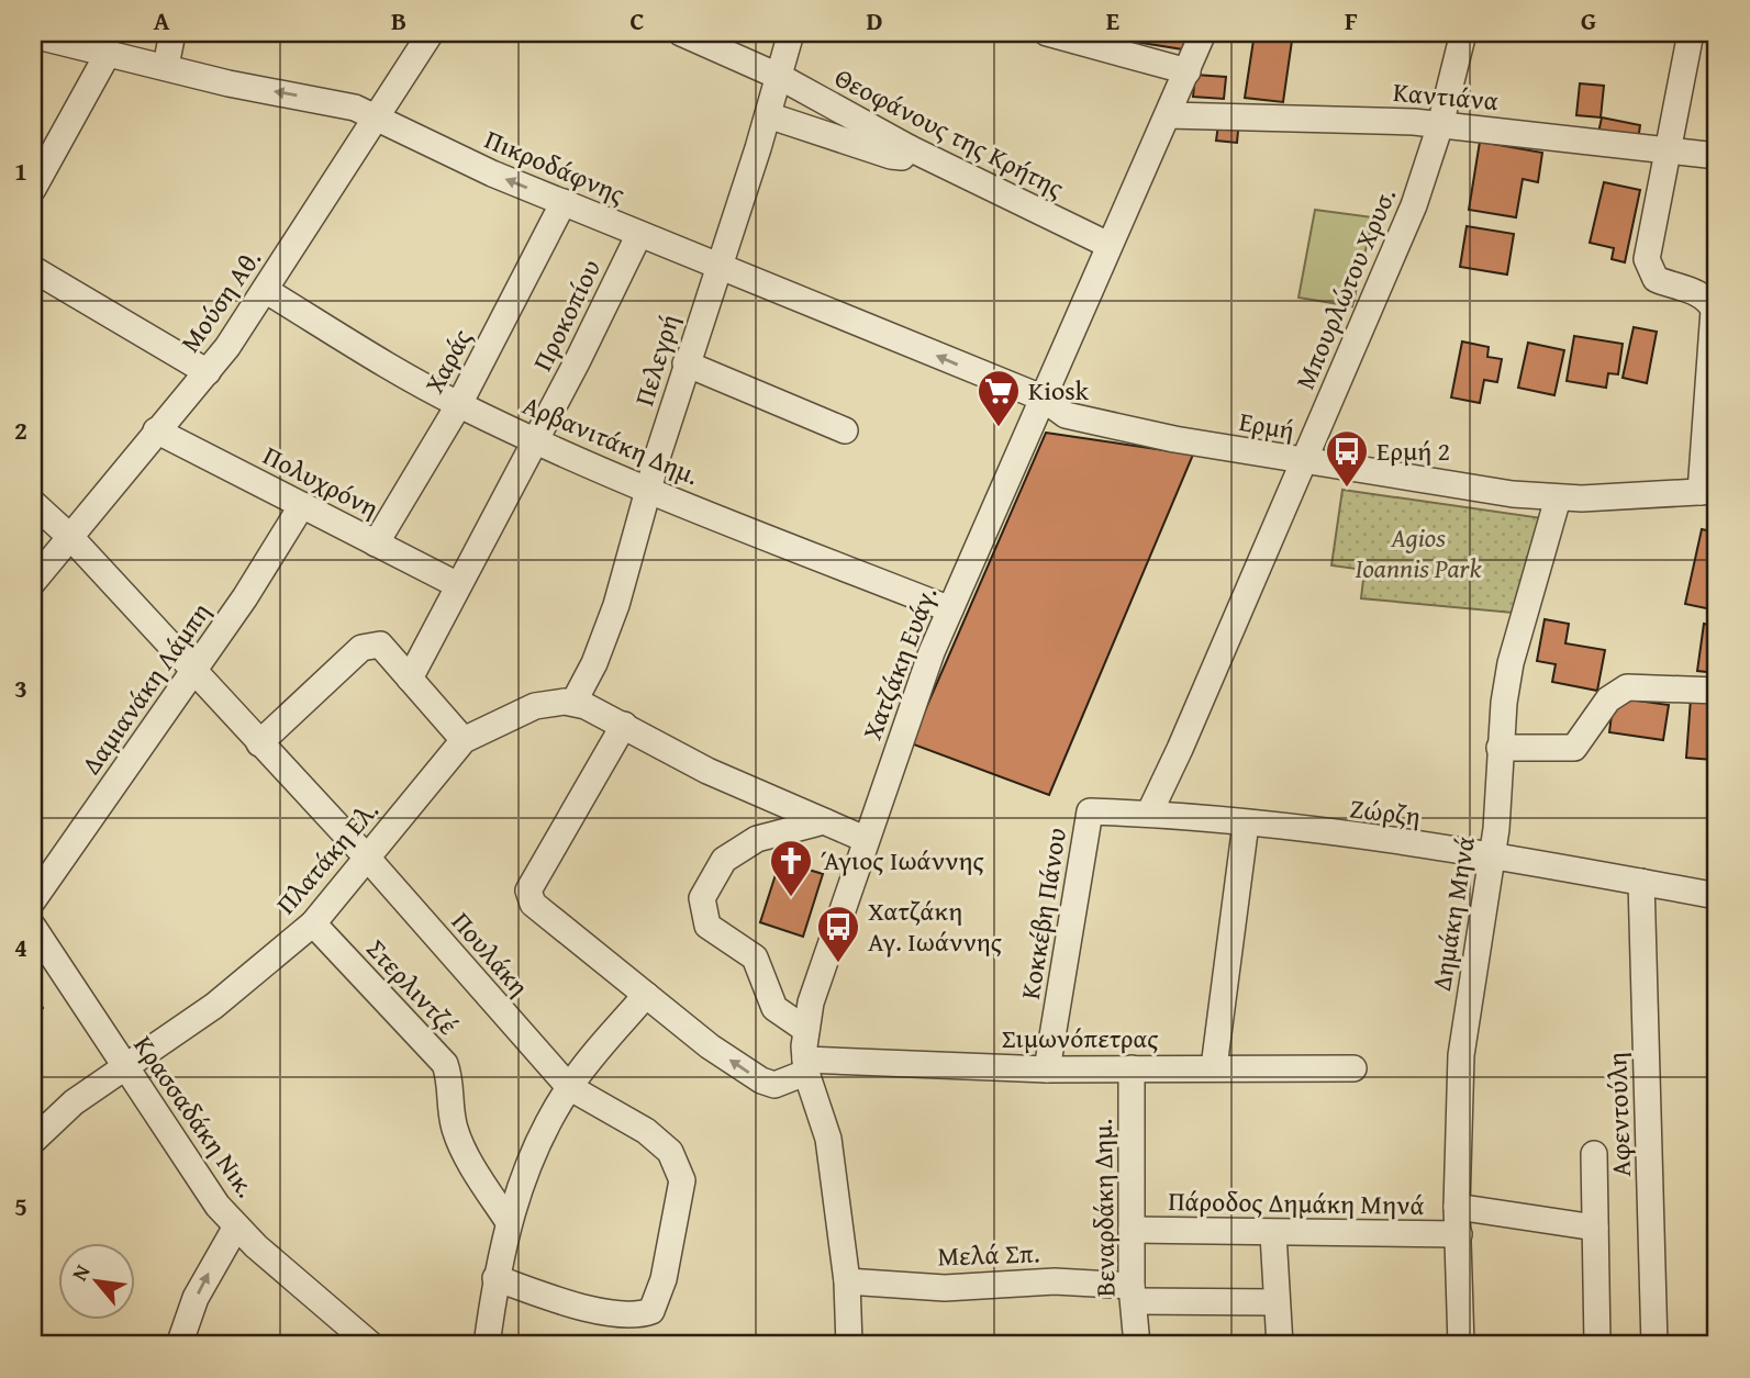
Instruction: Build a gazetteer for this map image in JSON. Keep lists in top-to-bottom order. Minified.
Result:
{"streets":{"street":["Καντιάνα","Θεοφάνους της Κρήτης","Πικροδάφνης","Μπουρλώτου Χρυσ.","Μούση Αθ.","Προκοπίου","Πελεγρή","Χαράς","Ερμή","Αρβανιτάκη Δημ.","Πολυχρόνη","Χατζάκη Ευάγ.","Δαμιανάκη Λάμπη","Ζώρζη","Πλατάκη Ελ.","Κοκκέβη Πάνου","Δημάκη Μηνά","Πουλάκη","Στερλιντζέ","Σιμωνόπετρας","Αφεντούλη","Κρασσαδάκη Νικ.","Πάροδος Δημάκη Μηνά","Βεναρδάκη Δημ.","Μελά Σπ."]},"crossings":[["Καντιάνα","Μπουρλώτου Χρυσ."],["Καντιάνα","Χατζάκη Ευάγ."],["Θεοφάνους της Κρήτης","Πελεγρή"],["Θεοφάνους της Κρήτης","Χατζάκη Ευάγ."],["Πικροδάφνης","Μούση Αθ."],["Πικροδάφνης","Προκοπίου"],["Πικροδάφνης","Πελεγρή"],["Πικροδάφνης","Χαράς"],["Πικροδάφνης","Ερμή"],["Πικροδάφνης","Χατζάκη Ευάγ."],["Μπουρλώτου Χρυσ.","Ερμή"],["Μπουρλώτου Χρυσ.","Ζώρζη"],["Μούση Αθ.","Αρβανιτάκη Δημ."],["Μούση Αθ.","Πολυχρόνη"],["Μούση Αθ.","Πουλάκη"],["Προκοπίου","Αρβανιτάκη Δημ."],["Προκοπίου","Πολυχρόνη"],["Πελεγρή","Αρβανιτάκη Δημ."],["Πελεγρή","Πλατάκη Ελ."],["Χαράς","Αρβανιτάκη Δημ."],["Χαράς","Πολυχρόνη"],["Ερμή","Χατζάκη Ευάγ."],["Ερμή","Δημάκη Μηνά"],["Αρβανιτάκη Δημ.","Χατζάκη Ευάγ."],["Πολυχρόνη","Δαμιανάκη Λάμπη"],["Χατζάκη Ευάγ.","Σιμωνόπετρας"],["Χατζάκη Ευάγ.","Μελά Σπ."],["Δαμιανάκη Λάμπη","Πουλάκη"],["Ζώρζη","Κοκκέβη Πάνου"],["Ζώρζη","Δημάκη Μηνά"],["Ζώρζη","Αφεντούλη"],["Πλατάκη Ελ.","Πουλάκη"],["Πλατάκη Ελ.","Στερλιντζέ"],["Πλατάκη Ελ.","Κρασσαδάκη Νικ."],["Κοκκέβη Πάνου","Σιμωνόπετρας"],["Δημάκη Μηνά","Πάροδος Δημάκη Μηνά"],["Σιμωνόπετρας","Βεναρδάκη Δημ."],["Πάροδος Δημάκη Μηνά","Βεναρδάκη Δημ."],["Βεναρδάκη Δημ.","Μελά Σπ."]],"parks":["Agios Ioannis Park"],"places":{"supermarket":["Kiosk"],"bus stop":["Ερμή 2","Χατζάκη Αγ. Ιωάννης"],"church":["Άγιος Ιωάννης"]},"north":"top left","grid":{"columns":["A","B","C","D","E","F","G"],"rows":["1","2","3","4","5"]}}
